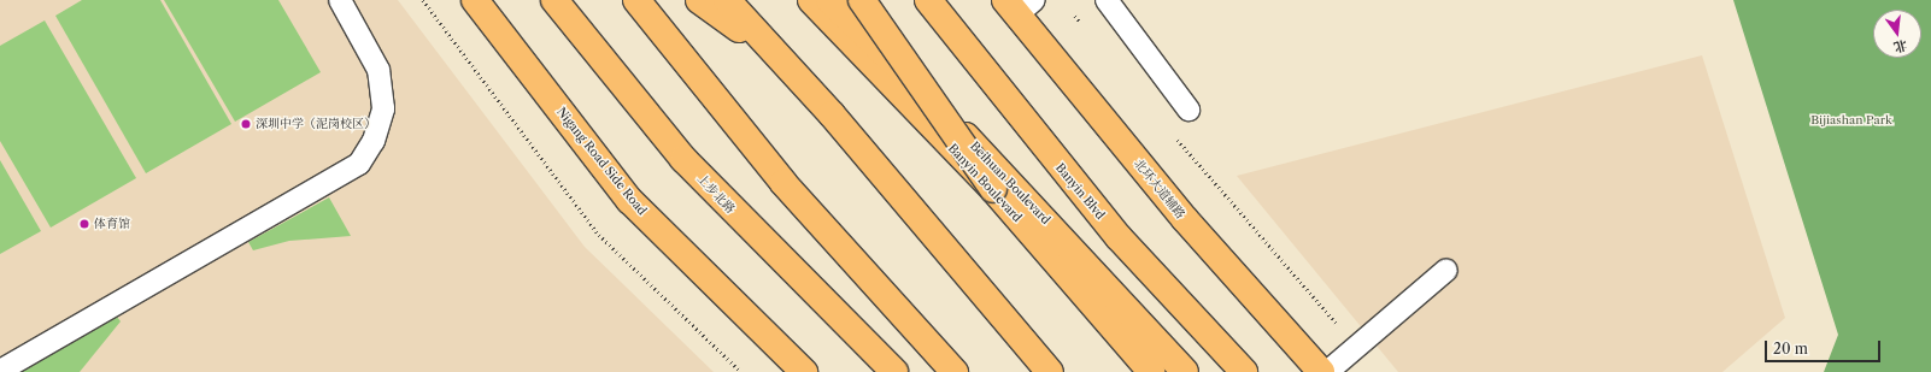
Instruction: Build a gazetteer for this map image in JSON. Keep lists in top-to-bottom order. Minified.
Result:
{"streets":{"main road":["Nigang Road Side Road","Banyin Boulevard","Beihuan Boulevard","北环大道辅路","Banyin Blvd","上步北路"]},"parks":["Bijiashan Park"],"places":["深圳中学（泥岗校区）","体育馆"],"scale_bar":"20 m","north":"bottom"}
